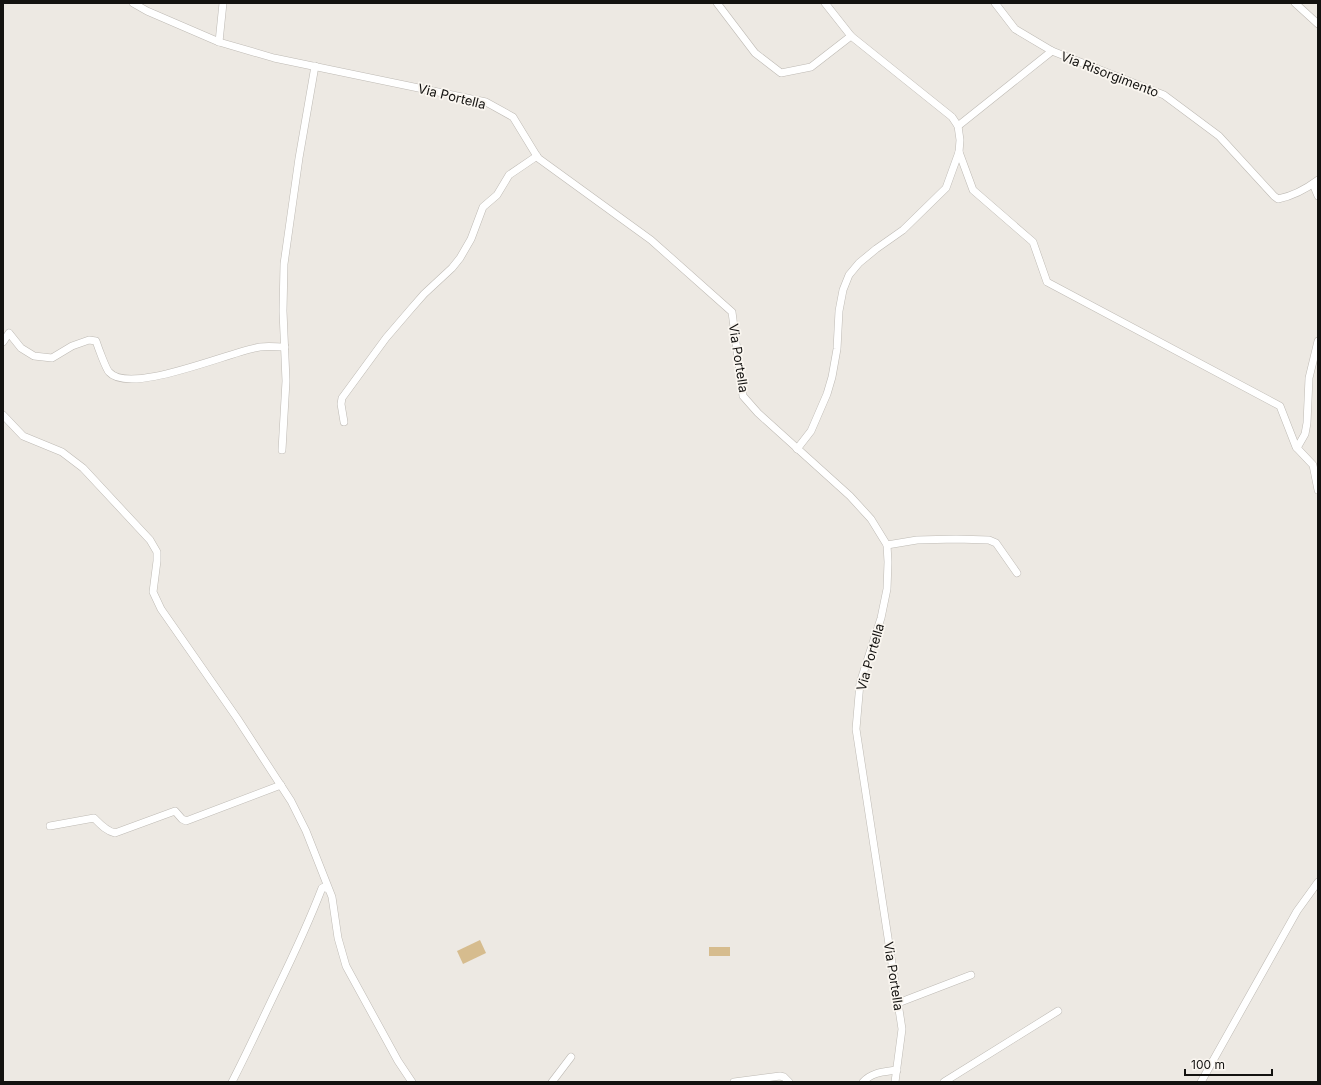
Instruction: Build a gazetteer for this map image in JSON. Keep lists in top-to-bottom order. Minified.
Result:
{"streets":{"street":["Via Risorgimento","Via Portella"]},"scale_bar":"100 m"}
